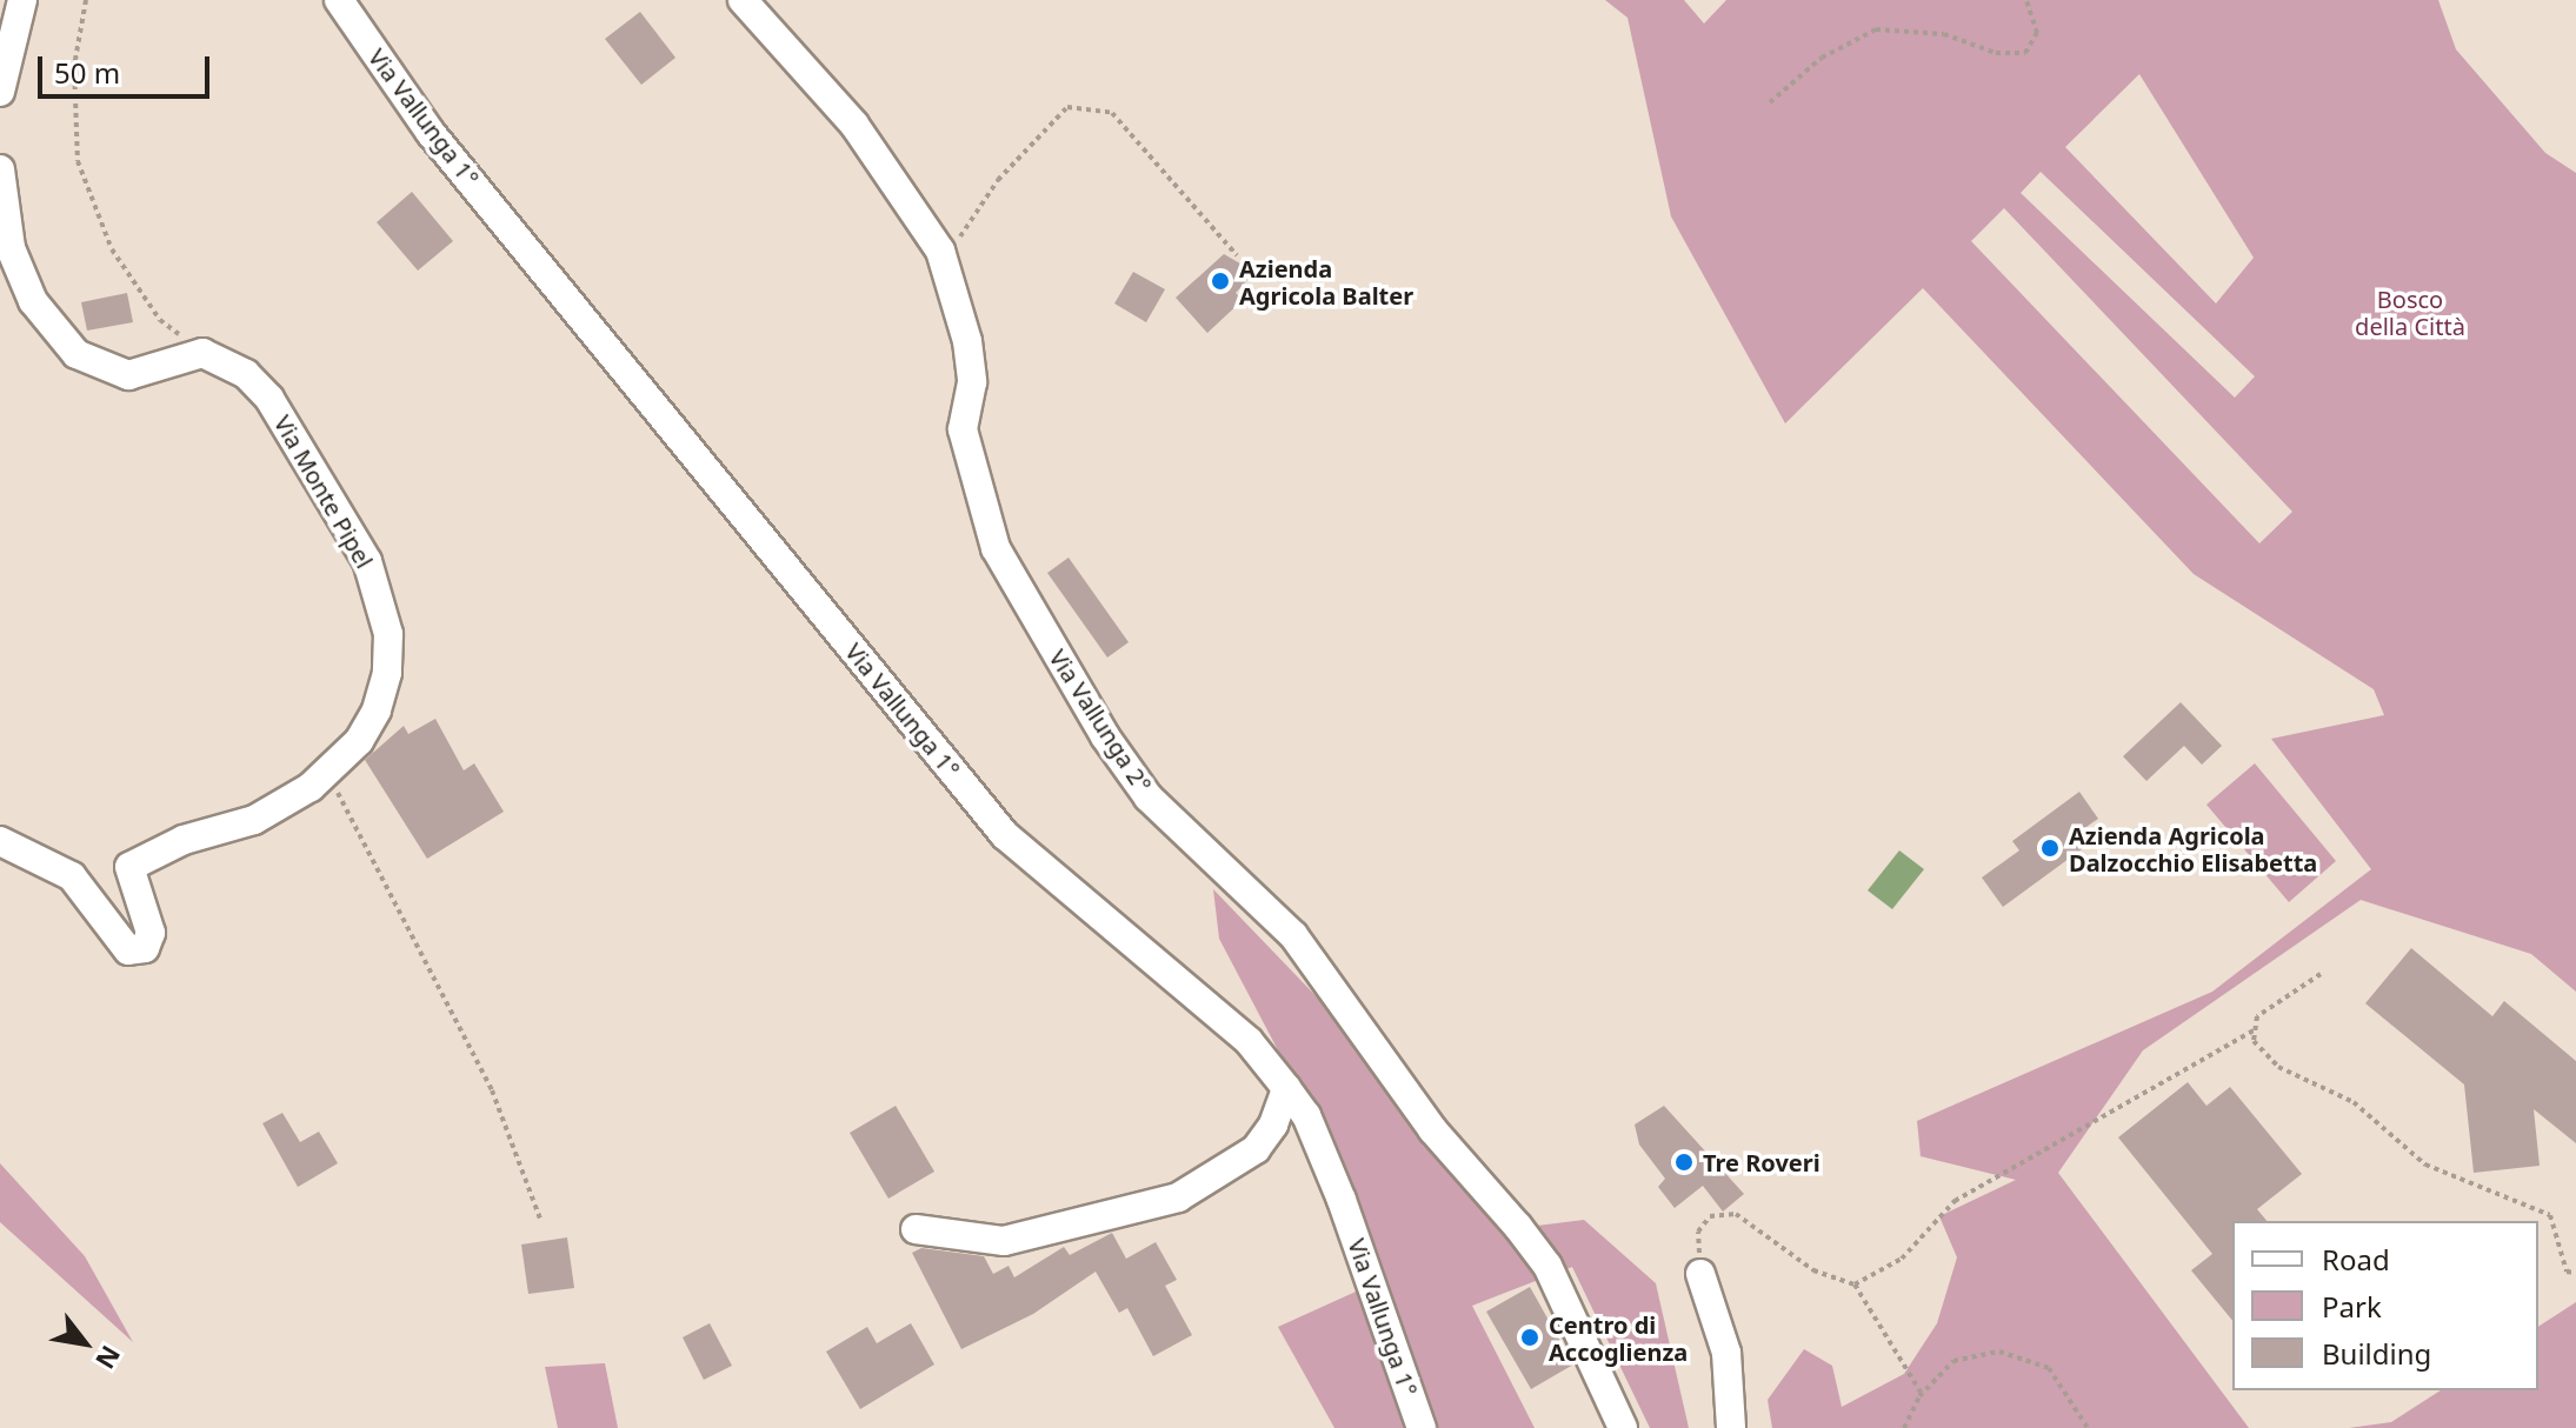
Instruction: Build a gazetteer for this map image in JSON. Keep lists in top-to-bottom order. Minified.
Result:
{"streets":{"street":["Via Vallunga 1°","Via Monte Pipel","Via Vallunga 2°"]},"parks":["Bosco della Città"],"places":["Azienda Agricola Balter","Azienda Agricola Dalzocchio Elisabetta","Tre Roveri","Centro di Accoglienza"],"legend":["Road","Park","Building"],"scale_bar":"50 m","north":"bottom right"}
